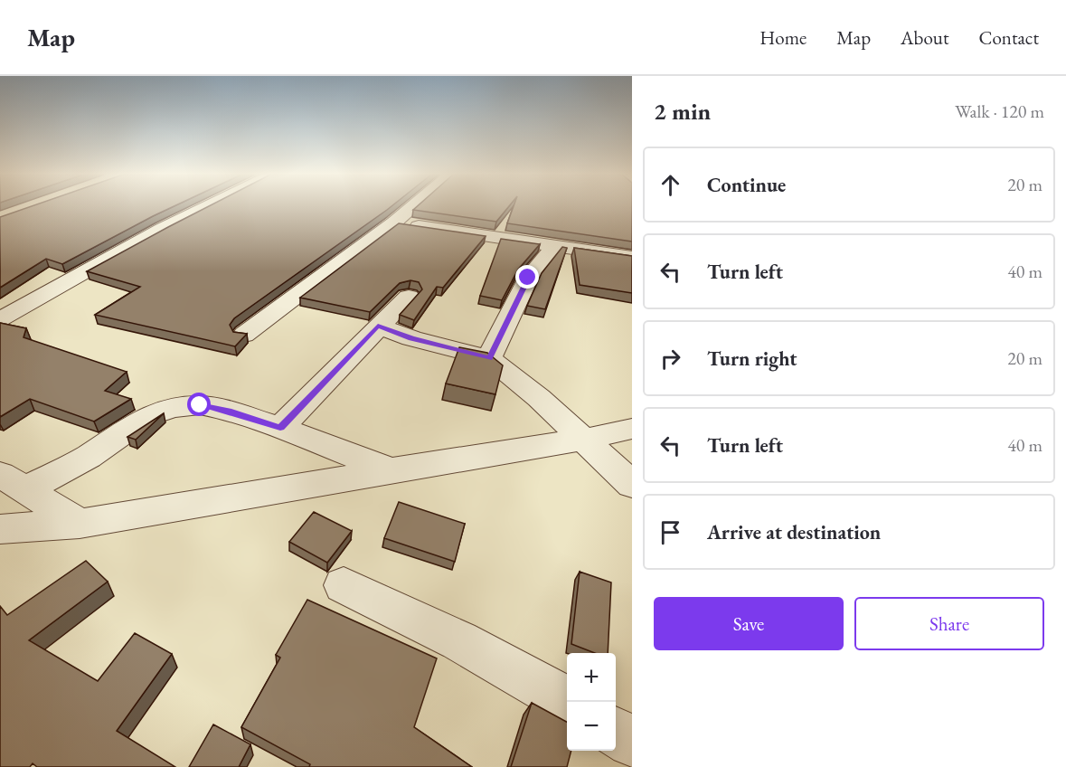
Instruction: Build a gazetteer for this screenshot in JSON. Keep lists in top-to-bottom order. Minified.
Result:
{"page":{"header":"Map","nav":["Home","Map","About","Contact"],"heading":["2 min","Walk · 120 m"],"list":[["Continue","20 m"],["Turn left","40 m"],["Turn right","20 m"],["Turn left","40 m"],"Arrive at destination"],"buttons":["Save","Share"],"map_buttons":["+","−"]}}
